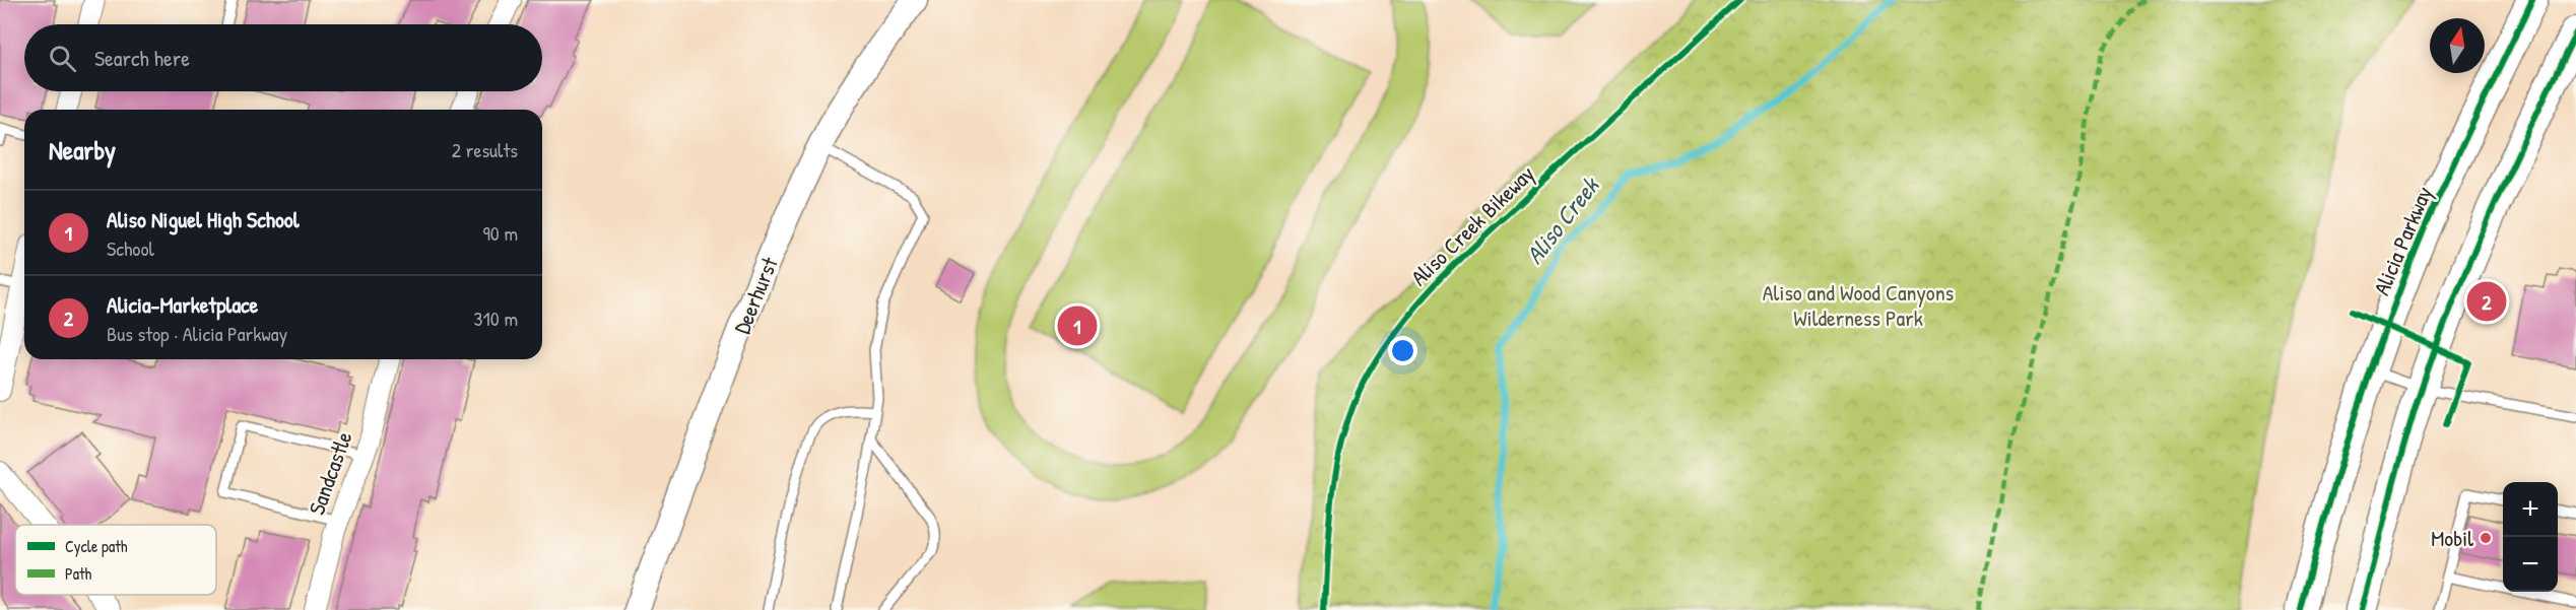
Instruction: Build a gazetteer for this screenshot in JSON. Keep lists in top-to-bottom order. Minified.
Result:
{"streets":{"main road":["Alicia Parkway"],"street":["Deerhurst","Sandcastle"],"cycle path":["Aliso Creek Bikeway"]},"water":["Aliso Creek"],"parks":["Aliso and Wood Canyons Wilderness Park"],"places":["Mobil"],"legend":["Cycle path","Path"],"north":"top","page":{"search":"Search here","heading":["Nearby","2 results"],"list":[{"mark":"1","name":"Aliso Niguel High School","note":"School","value":"90 m"},{"mark":"2","name":"Alicia-Marketplace","note":"Bus stop · Alicia Parkway","value":"310 m"}],"pins":["2","1"],"map_buttons":["+","−"]}}
